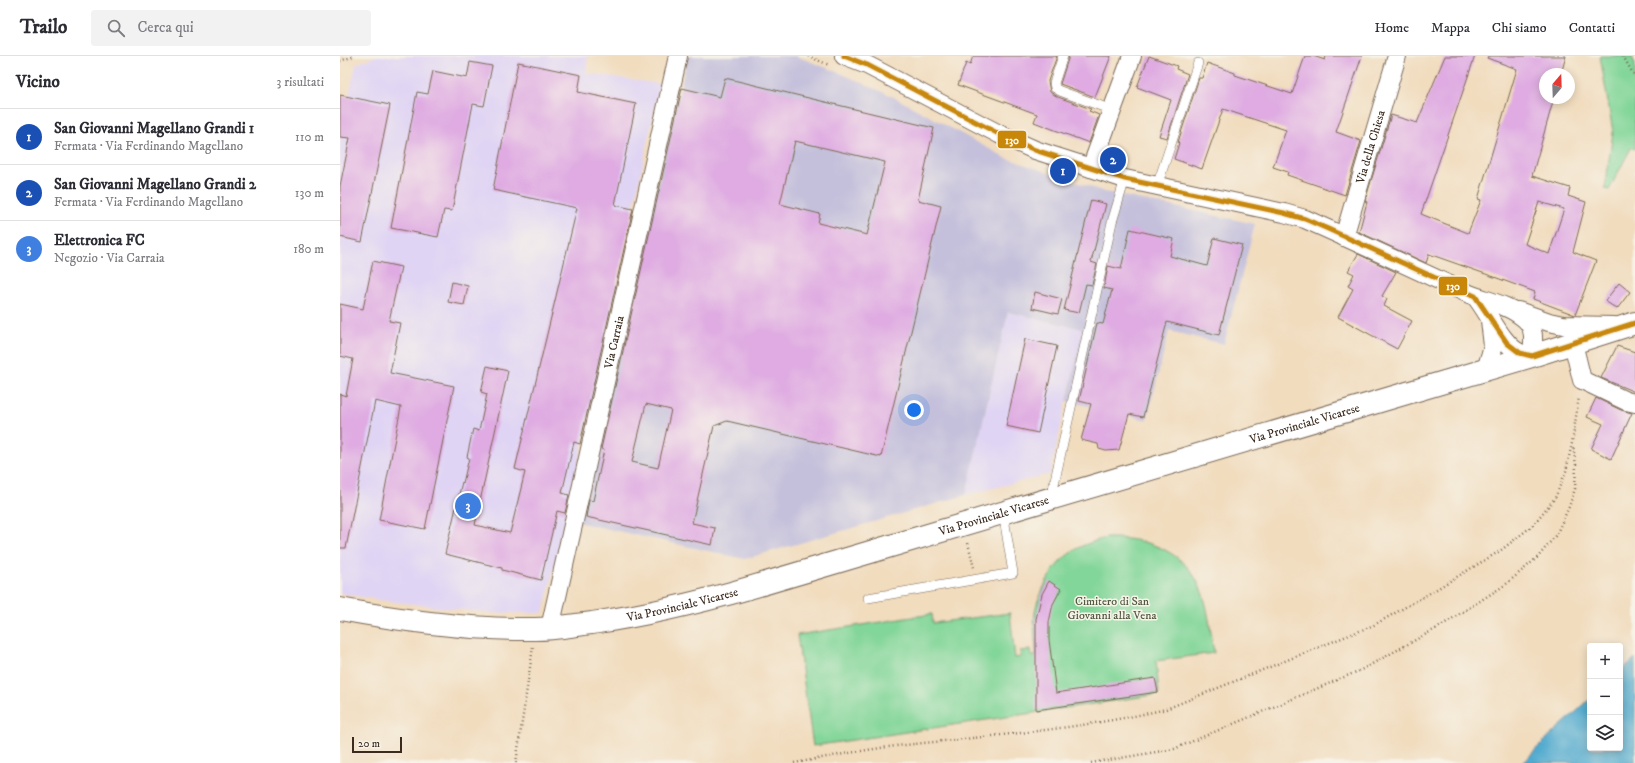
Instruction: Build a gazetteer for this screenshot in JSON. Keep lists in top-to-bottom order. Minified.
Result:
{"streets":{"main road":["Via Provinciale Vicarese"],"street":["Via della Chiesa","Via Carraia"]},"crossings":[["Via Carraia","Via Provinciale Vicarese"]],"parks":["Cimitero di San Giovanni alla Vena"],"lines":["transit line 130"],"scale_bar":"20 m","north":"top","page":{"header":"Trailo","search":"Cerca qui","nav":["Home","Mappa","Chi siamo","Contatti"],"heading":["Vicino","3 risultati"],"list":[{"mark":"1","name":"San Giovanni Magellano Grandi 1","note":"Fermata · Via Ferdinando Magellano","value":"110 m"},{"mark":"2","name":"San Giovanni Magellano Grandi 2","note":"Fermata · Via Ferdinando Magellano","value":"130 m"},{"mark":"3","name":"Elettronica FC","note":"Negozio · Via Carraia","value":"180 m"}],"pins":["2","1","3"],"map_buttons":["+","−"],"scale":"20 m"}}
